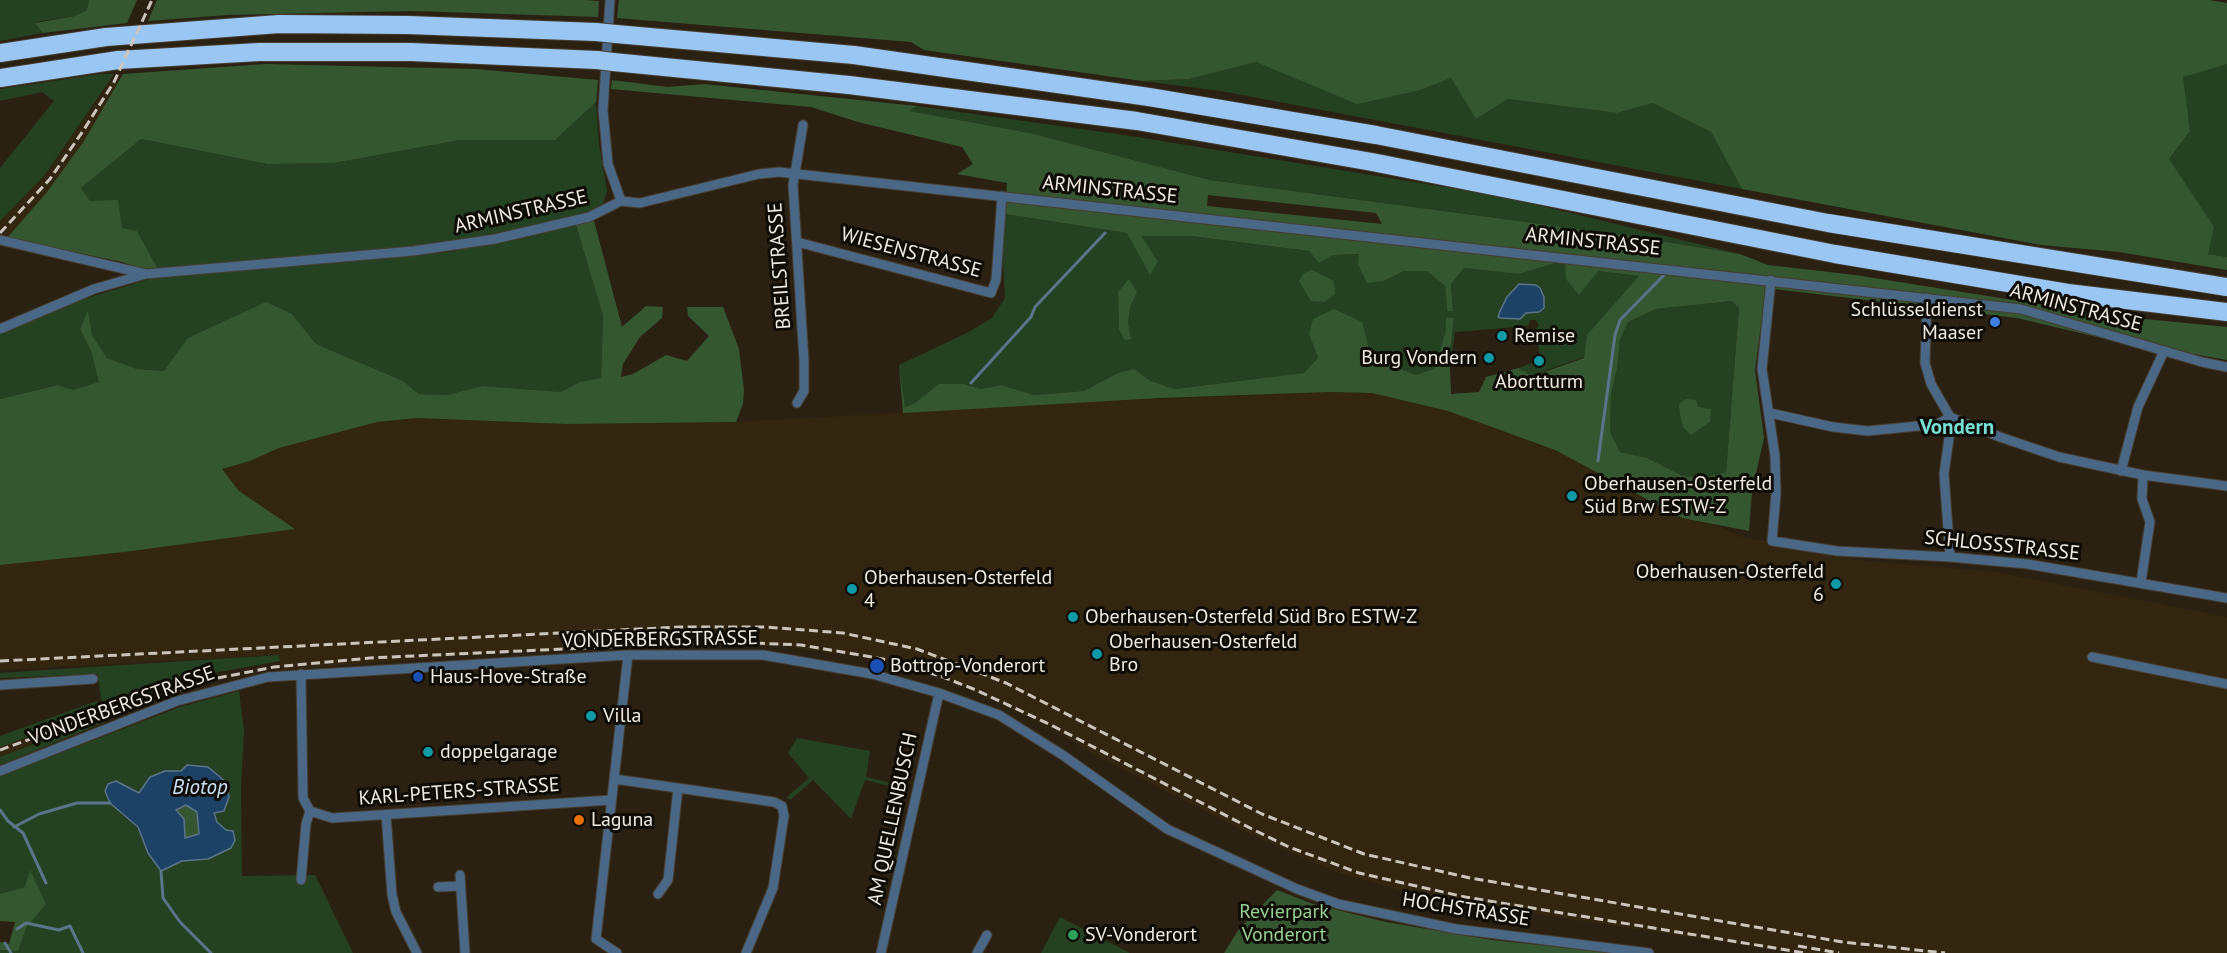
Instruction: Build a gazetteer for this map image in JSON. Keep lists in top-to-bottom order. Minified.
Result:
{"streets":{"street":["ARMINSTRASSE","WIESENSTRASSE","BREILSTRASSE","SCHLOSSSTRASSE","VONDERBERGSTRASSE","KARL-PETERS-STRASSE","AM QUELLENBUSCH","HOCHSTRASSE"]},"crossings":[["ARMINSTRASSE","WIESENSTRASSE"],["ARMINSTRASSE","BREILSTRASSE"],["WIESENSTRASSE","BREILSTRASSE"],["VONDERBERGSTRASSE","AM QUELLENBUSCH"],["VONDERBERGSTRASSE","HOCHSTRASSE"]],"districts":["Vondern"],"water":["Biotop"],"parks":["Revierpark Vonderort"],"places":["Schlüsseldienst Maaser","Remise","Burg Vondern","Abortturm","Oberhausen-Osterfeld Süd Brw ESTW-Z","Oberhausen-Osterfeld 6","Oberhausen-Osterfeld 4","Oberhausen-Osterfeld Süd Bro ESTW-Z","Oberhausen-Osterfeld Bro","Bottrop-Vonderort","Haus-Hove-Straße","Villa","doppelgarage","Laguna","SV-Vonderort"]}
